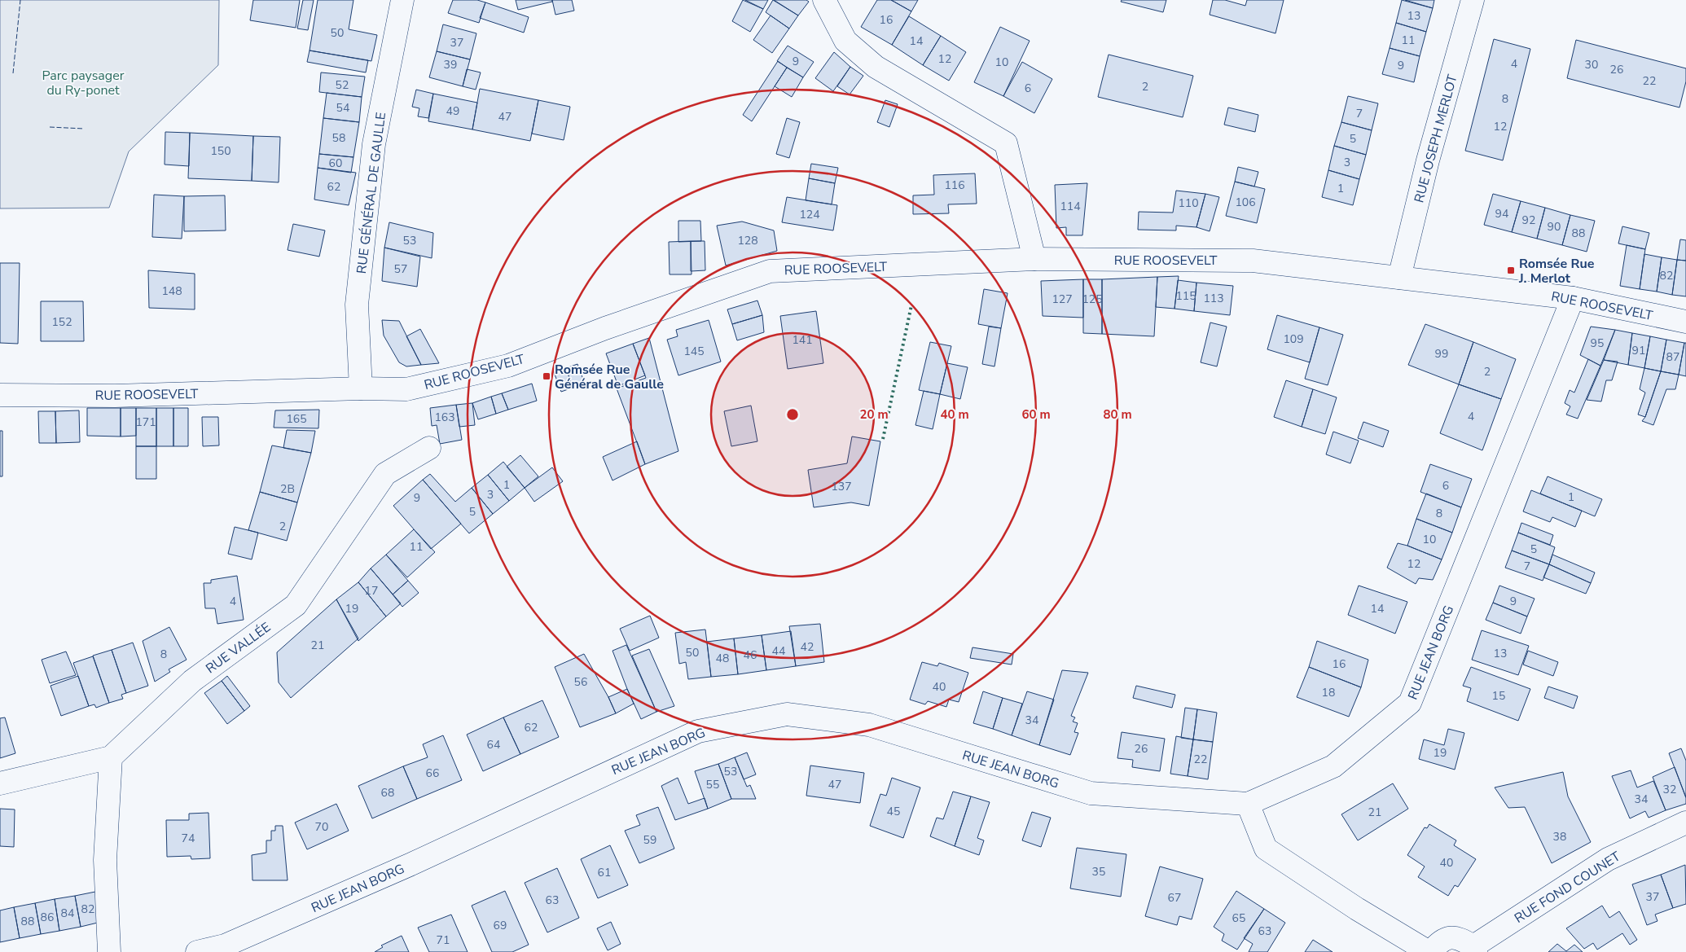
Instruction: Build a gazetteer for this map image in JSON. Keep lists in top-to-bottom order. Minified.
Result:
{"streets":{"street":["RUE JOSEPH MERLOT","RUE GÉNÉRAL DE GAULLE","RUE ROOSEVELT","RUE VALLÉE","RUE JEAN BORG","RUE FOND COUNET"]},"crossings":[["RUE JOSEPH MERLOT","RUE ROOSEVELT"],["RUE GÉNÉRAL DE GAULLE","RUE ROOSEVELT"],["RUE ROOSEVELT","RUE JEAN BORG"],["RUE JEAN BORG","RUE FOND COUNET"]],"parks":["Parc paysager du Ry-ponet"],"places":{"transit":["Romsée Rue J. Merlot","Romsée Rue Général de Gaulle"]},"house_numbers":["13","16","50","11","14","37","12","9","10","4","39","30","9","26","22","52","2","6","8","54","49","7","47","12","58","5","150","3","60","116","62","1","106","110","114","94","124","92","90","88","53","128","57","82","148","115","113","127","125","152","109","141","95","91","145","99","87","2","4","163","165","171","1","6","137","2B","3","1","9","5","8","2","10","11","5","12","7","17","4","9","19","14","21","42","44","50","13","8","46","48","16","56","40","18","15","34","62","64","26","19","22","53","66","55","47","32","68","34","45","21","70","38","74","59","40","35","61","37","67","63","82","84","86","65","88","69","63","71"],"rings":["20 m","40 m","60 m","80 m"]}
